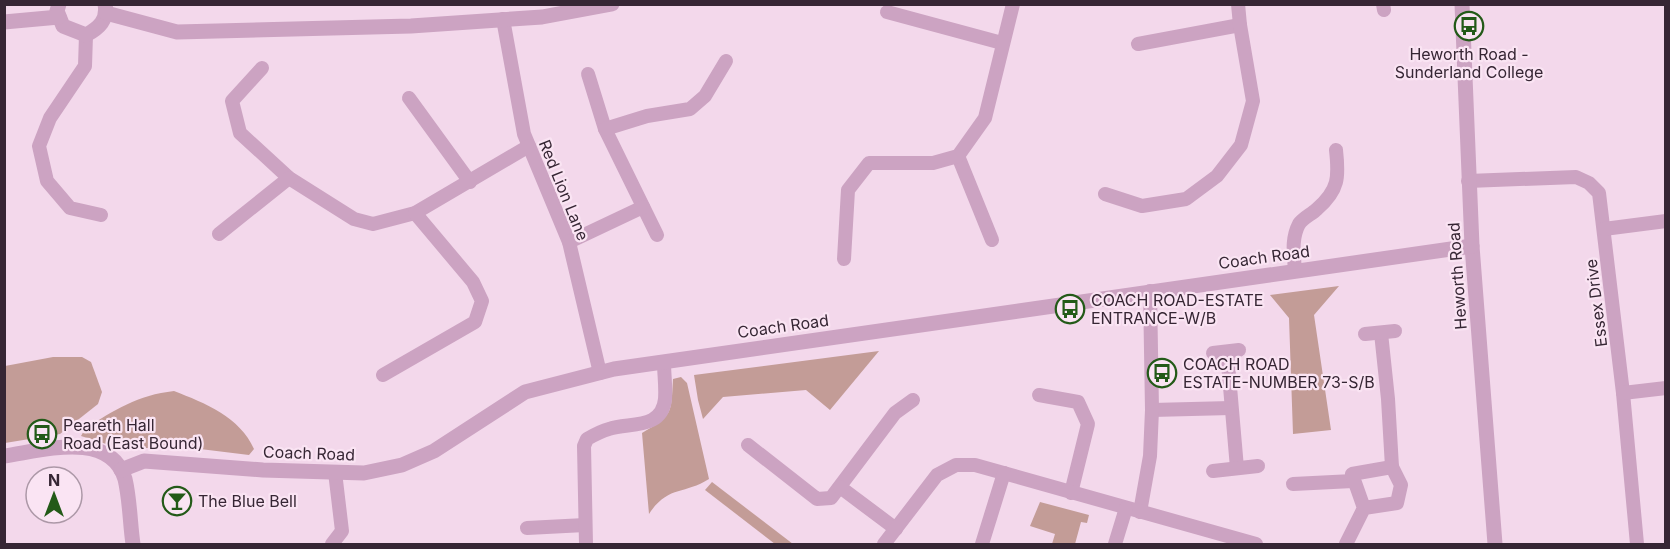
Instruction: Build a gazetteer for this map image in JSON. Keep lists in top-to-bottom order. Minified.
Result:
{"streets":{"street":["Red Lion Lane","Coach Road","Heworth Road","Essex Drive"]},"crossings":[["Red Lion Lane","Coach Road"],["Coach Road","Heworth Road"],["Heworth Road","Essex Drive"]],"places":{"bus stop":["Heworth Road - Sunderland College","COACH ROAD-ESTATE ENTRANCE-W/B","COACH ROAD ESTATE-NUMBER 73-S/B","Peareth Hall Road (East Bound)"],"bar":["The Blue Bell"]},"north":"top"}
